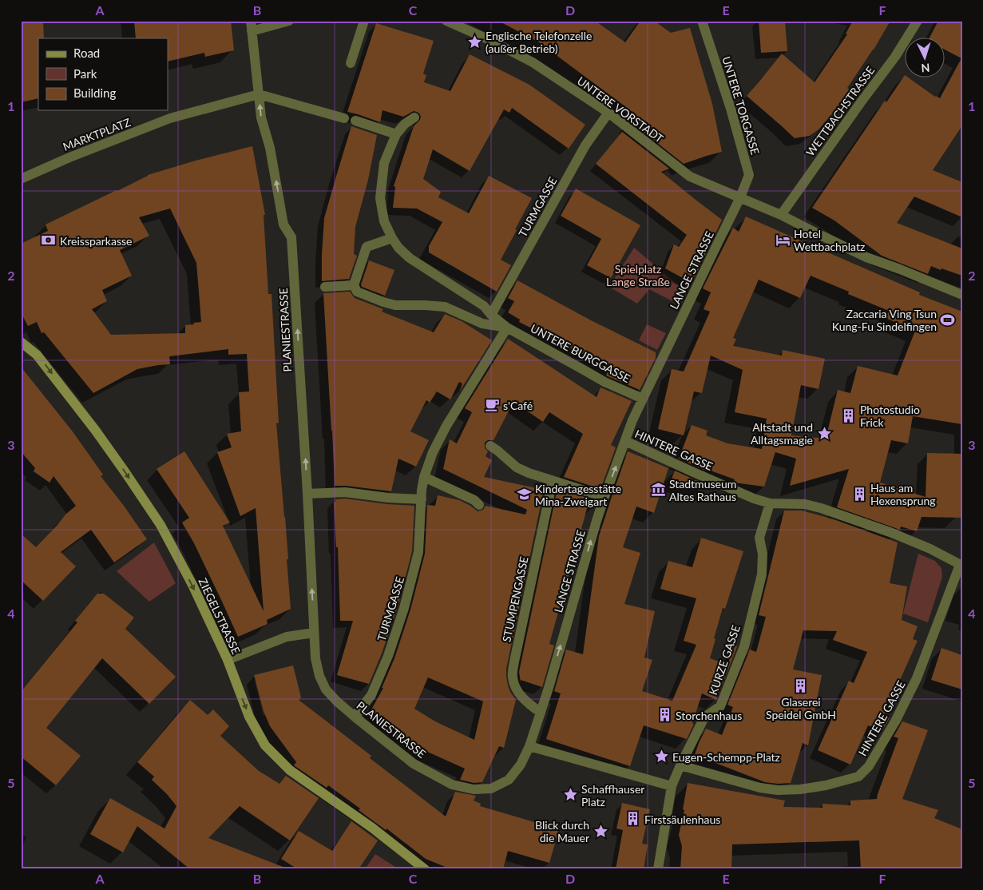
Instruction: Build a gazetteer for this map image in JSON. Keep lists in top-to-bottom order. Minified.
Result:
{"streets":{"main road":["ZIEGELSTRASSE"],"street":["UNTERE TORGASSE","UNTERE VORSTADT","WETTBACHSTRASSE","MARKTPLATZ","TURMGASSE","LANGE STRASSE","PLANIESTRASSE","UNTERE BURGGASSE","HINTERE GASSE","STUMPENGASSE","KURZE GASSE"]},"crossings":[["UNTERE TORGASSE","UNTERE VORSTADT"],["UNTERE TORGASSE","LANGE STRASSE"],["UNTERE VORSTADT","WETTBACHSTRASSE"],["UNTERE VORSTADT","TURMGASSE"],["UNTERE VORSTADT","LANGE STRASSE"],["MARKTPLATZ","PLANIESTRASSE"],["TURMGASSE","PLANIESTRASSE"],["TURMGASSE","UNTERE BURGGASSE"],["LANGE STRASSE","PLANIESTRASSE"],["LANGE STRASSE","UNTERE BURGGASSE"],["LANGE STRASSE","HINTERE GASSE"],["LANGE STRASSE","STUMPENGASSE"],["HINTERE GASSE","KURZE GASSE"]],"one_way":["LANGE STRASSE","PLANIESTRASSE","ZIEGELSTRASSE"],"parks":["Spielplatz Lange Straße"],"places":{"place":["Englische Telefonzelle (außer Betrieb)","Altstadt und Alltagsmagie","Eugen-Schempp-Platz","Schaffhauser Platz","Blick durch die Mauer"],"hotel":["Hotel Wettbachplatz"],"bank":["Kreissparkasse"],"sports":["Zaccaria Ving Tsun Kung-Fu Sindelfingen"],"cafe":["s'Café"],"building":["Photostudio Frick","Haus am Hexensprung","Glaserei Speidel GmbH","Storchenhaus","Firstsäulenhaus"],"museum":["Stadtmuseum Altes Rathaus"],"school or university":["Kindertagesstätte Mina-Zweigart"]},"legend":["Road","Park","Building"],"north":"bottom","grid":{"columns":["A","B","C","D","E","F"],"rows":["1","2","3","4","5"]}}
